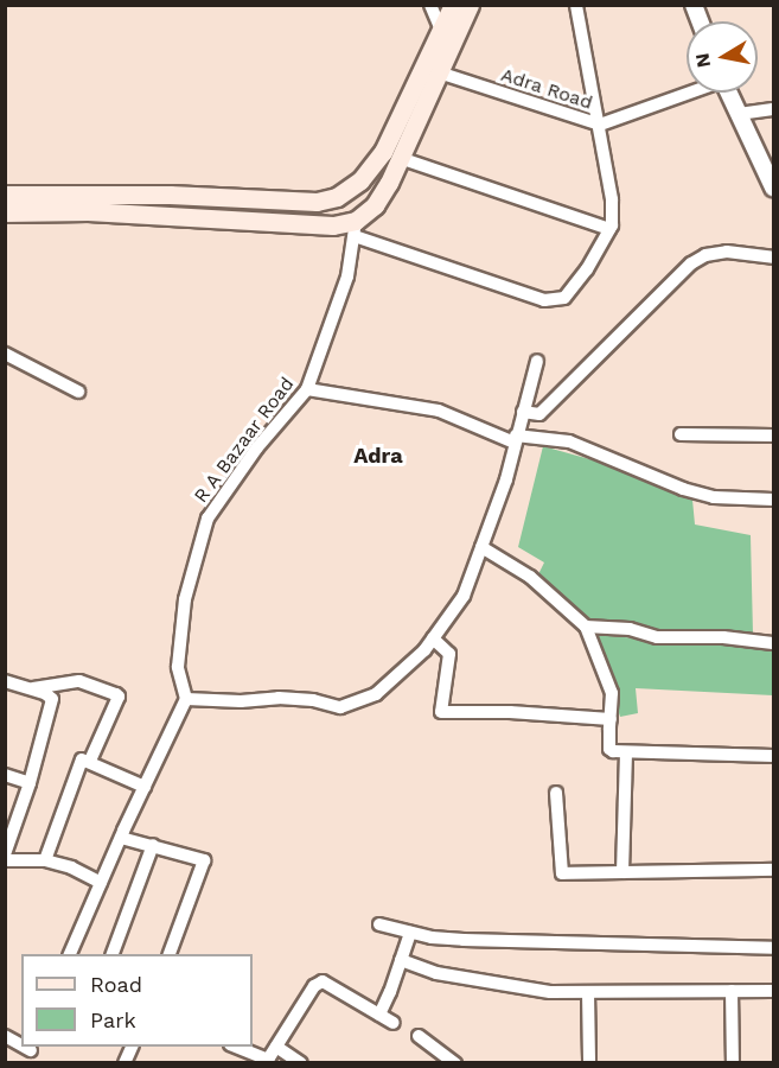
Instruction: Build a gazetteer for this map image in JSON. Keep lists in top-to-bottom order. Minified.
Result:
{"streets":{"street":["Adra Road","R A Bazaar Road"]},"districts":["Adra"],"legend":["Road","Park"],"north":"left"}
